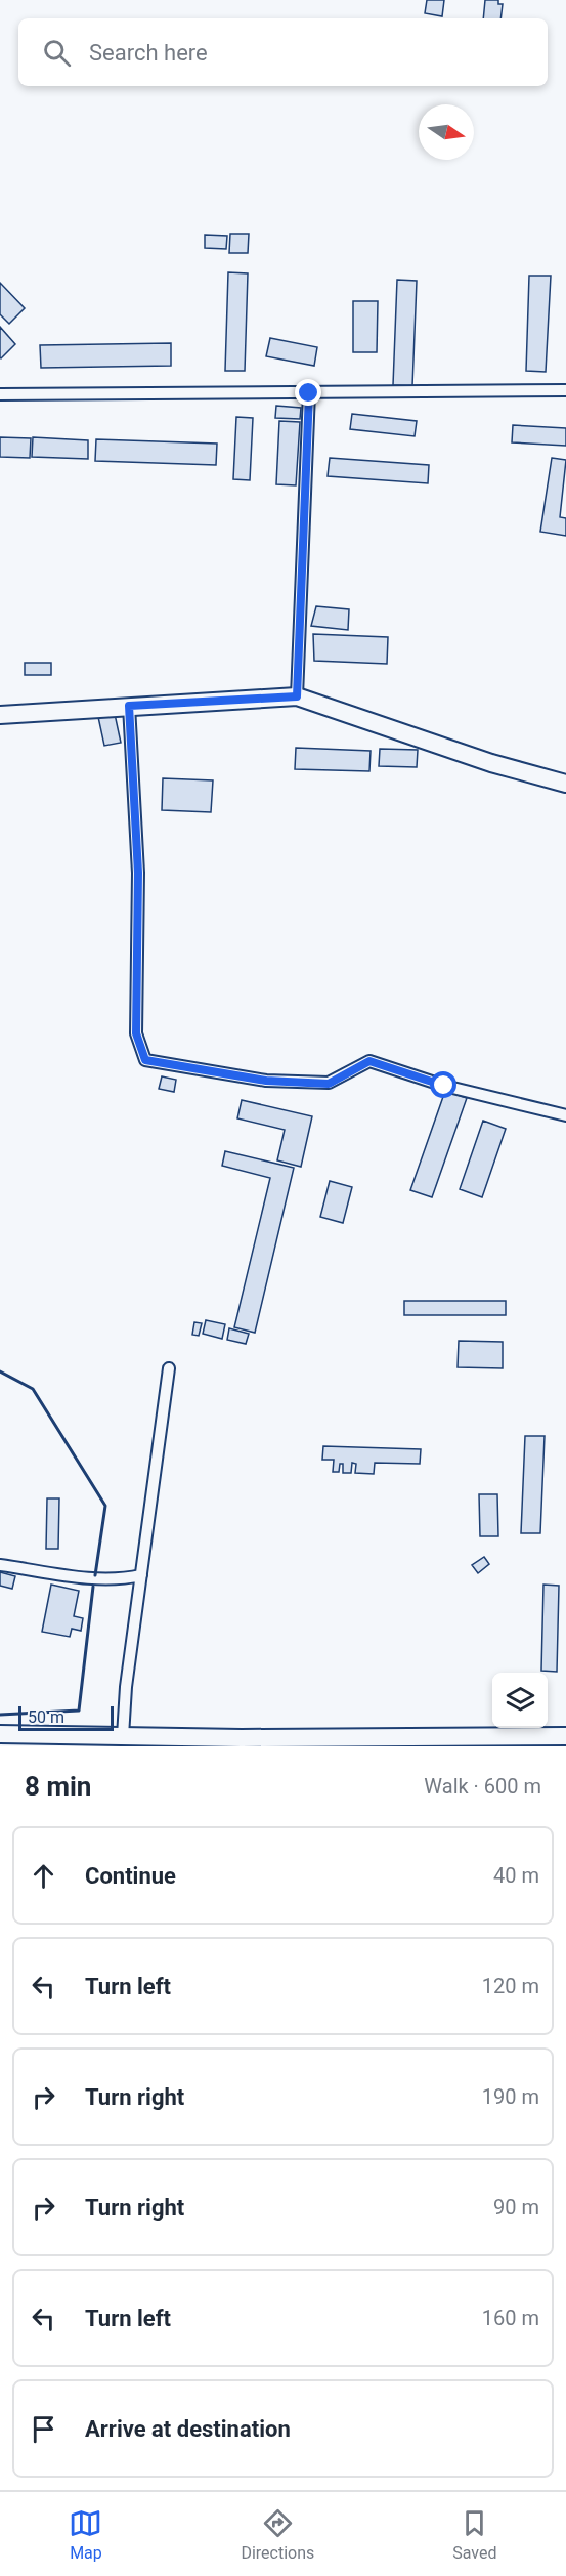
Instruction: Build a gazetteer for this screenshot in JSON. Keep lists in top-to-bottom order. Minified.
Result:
{"scale_bar":"50 m","north":"right","page":{"search":"Search here","scale":"50 m","heading":["8 min","Walk · 600 m"],"list":[["Continue","40 m"],["Turn left","120 m"],["Turn right","190 m"],["Turn right","90 m"],["Turn left","160 m"],"Arrive at destination"],"nav":["Map","Directions","Saved"]}}
